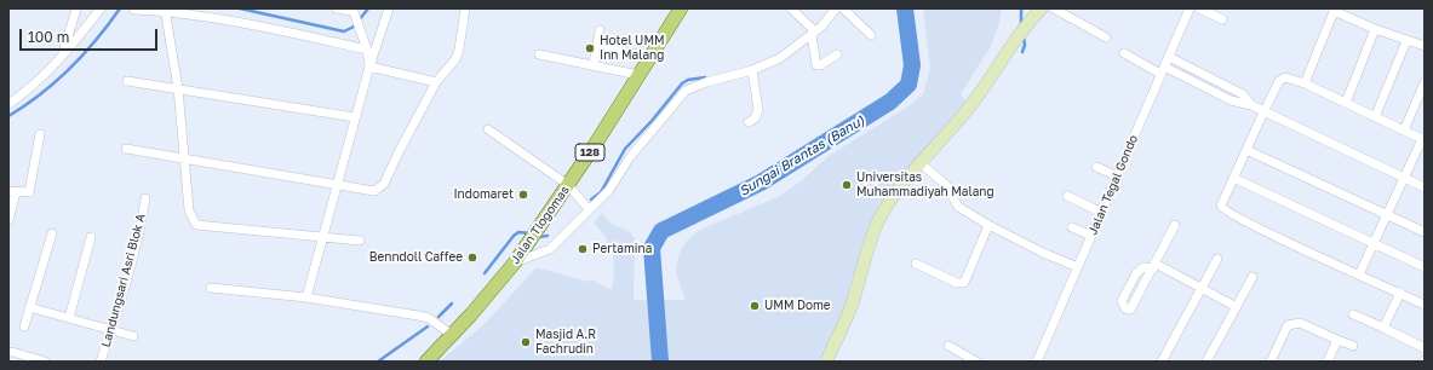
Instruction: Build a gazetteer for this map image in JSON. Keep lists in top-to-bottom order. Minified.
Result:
{"streets":{"main road":["128","Jalan Tlogomas"],"street":["Jalan Tegal Gondo","Landungsari Asri Blok A"]},"water":["Sungai Brantas (Banu)"],"places":["Hotel UMM Inn Malang","Universitas Muhammadiyah Malang","Indomaret","Pertamina","Benndoll Caffee","UMM Dome","Masjid A.R Fachrudin"],"scale_bar":"100 m"}
